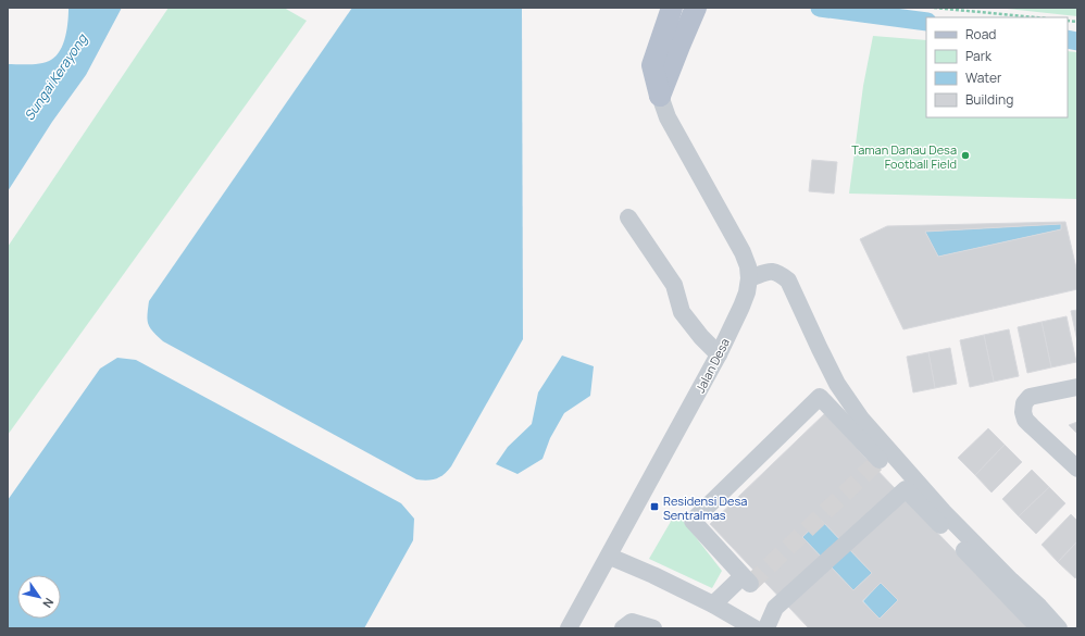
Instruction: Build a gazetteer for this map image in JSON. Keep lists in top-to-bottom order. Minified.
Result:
{"streets":{"main road":["Jalan Desa"]},"water":["Sungai Kerayong"],"places":{"other":["Taman Danau Desa Football Field"],"transit":["Residensi Desa Sentralmas"]},"legend":["Road","Park","Water","Building"],"north":"bottom right"}
